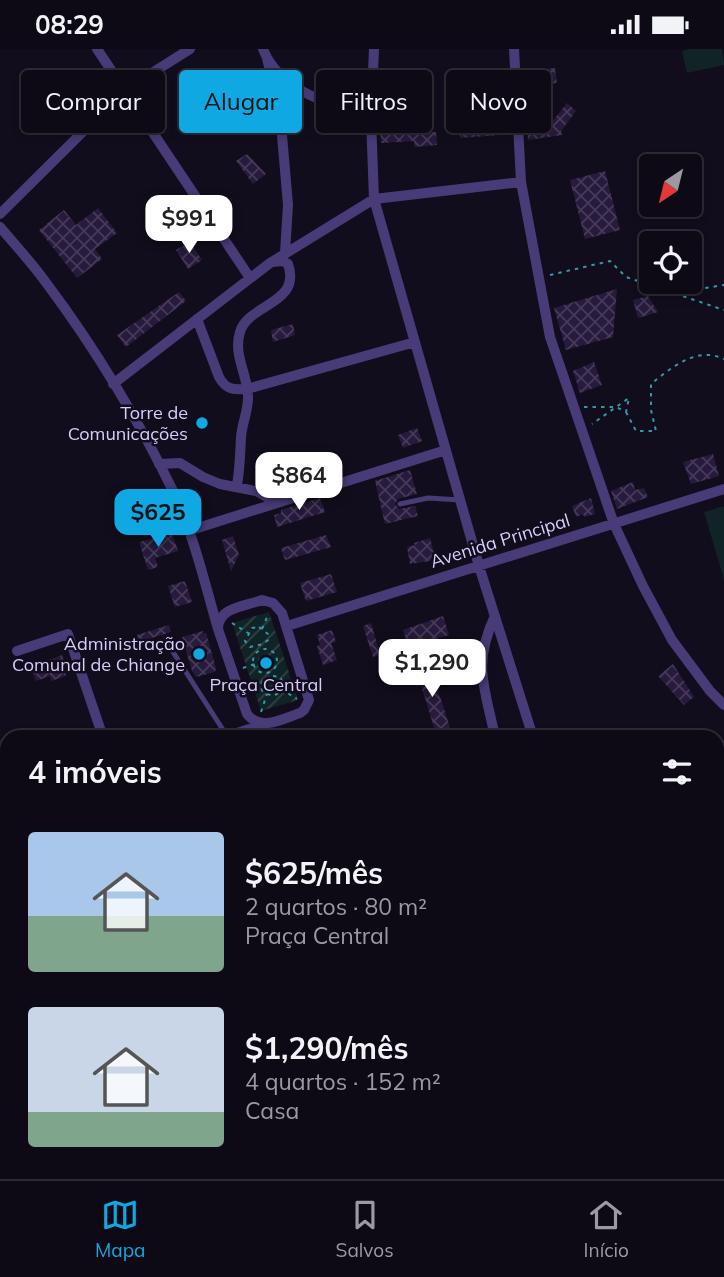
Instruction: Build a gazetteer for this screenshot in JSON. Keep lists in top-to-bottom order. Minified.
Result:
{"streets":{"street":["Avenida Principal"]},"places":["Torre de Comunicações","Administração Comunal de Chiange","Praça Central"],"north":"bottom left","page":{"status":"08:29","chip":["Comprar","Alugar","Filtros","Novo"],"price":["$991","$864","$625","$1,290"],"heading":"4 imóveis","list":[{"name":"$625/mês","note":"2 quartos · 80 m² · Praça Central"},{"name":"$1,290/mês","note":"4 quartos · 152 m² · Casa"}],"tabs":["Mapa","Salvos","Início"]}}
